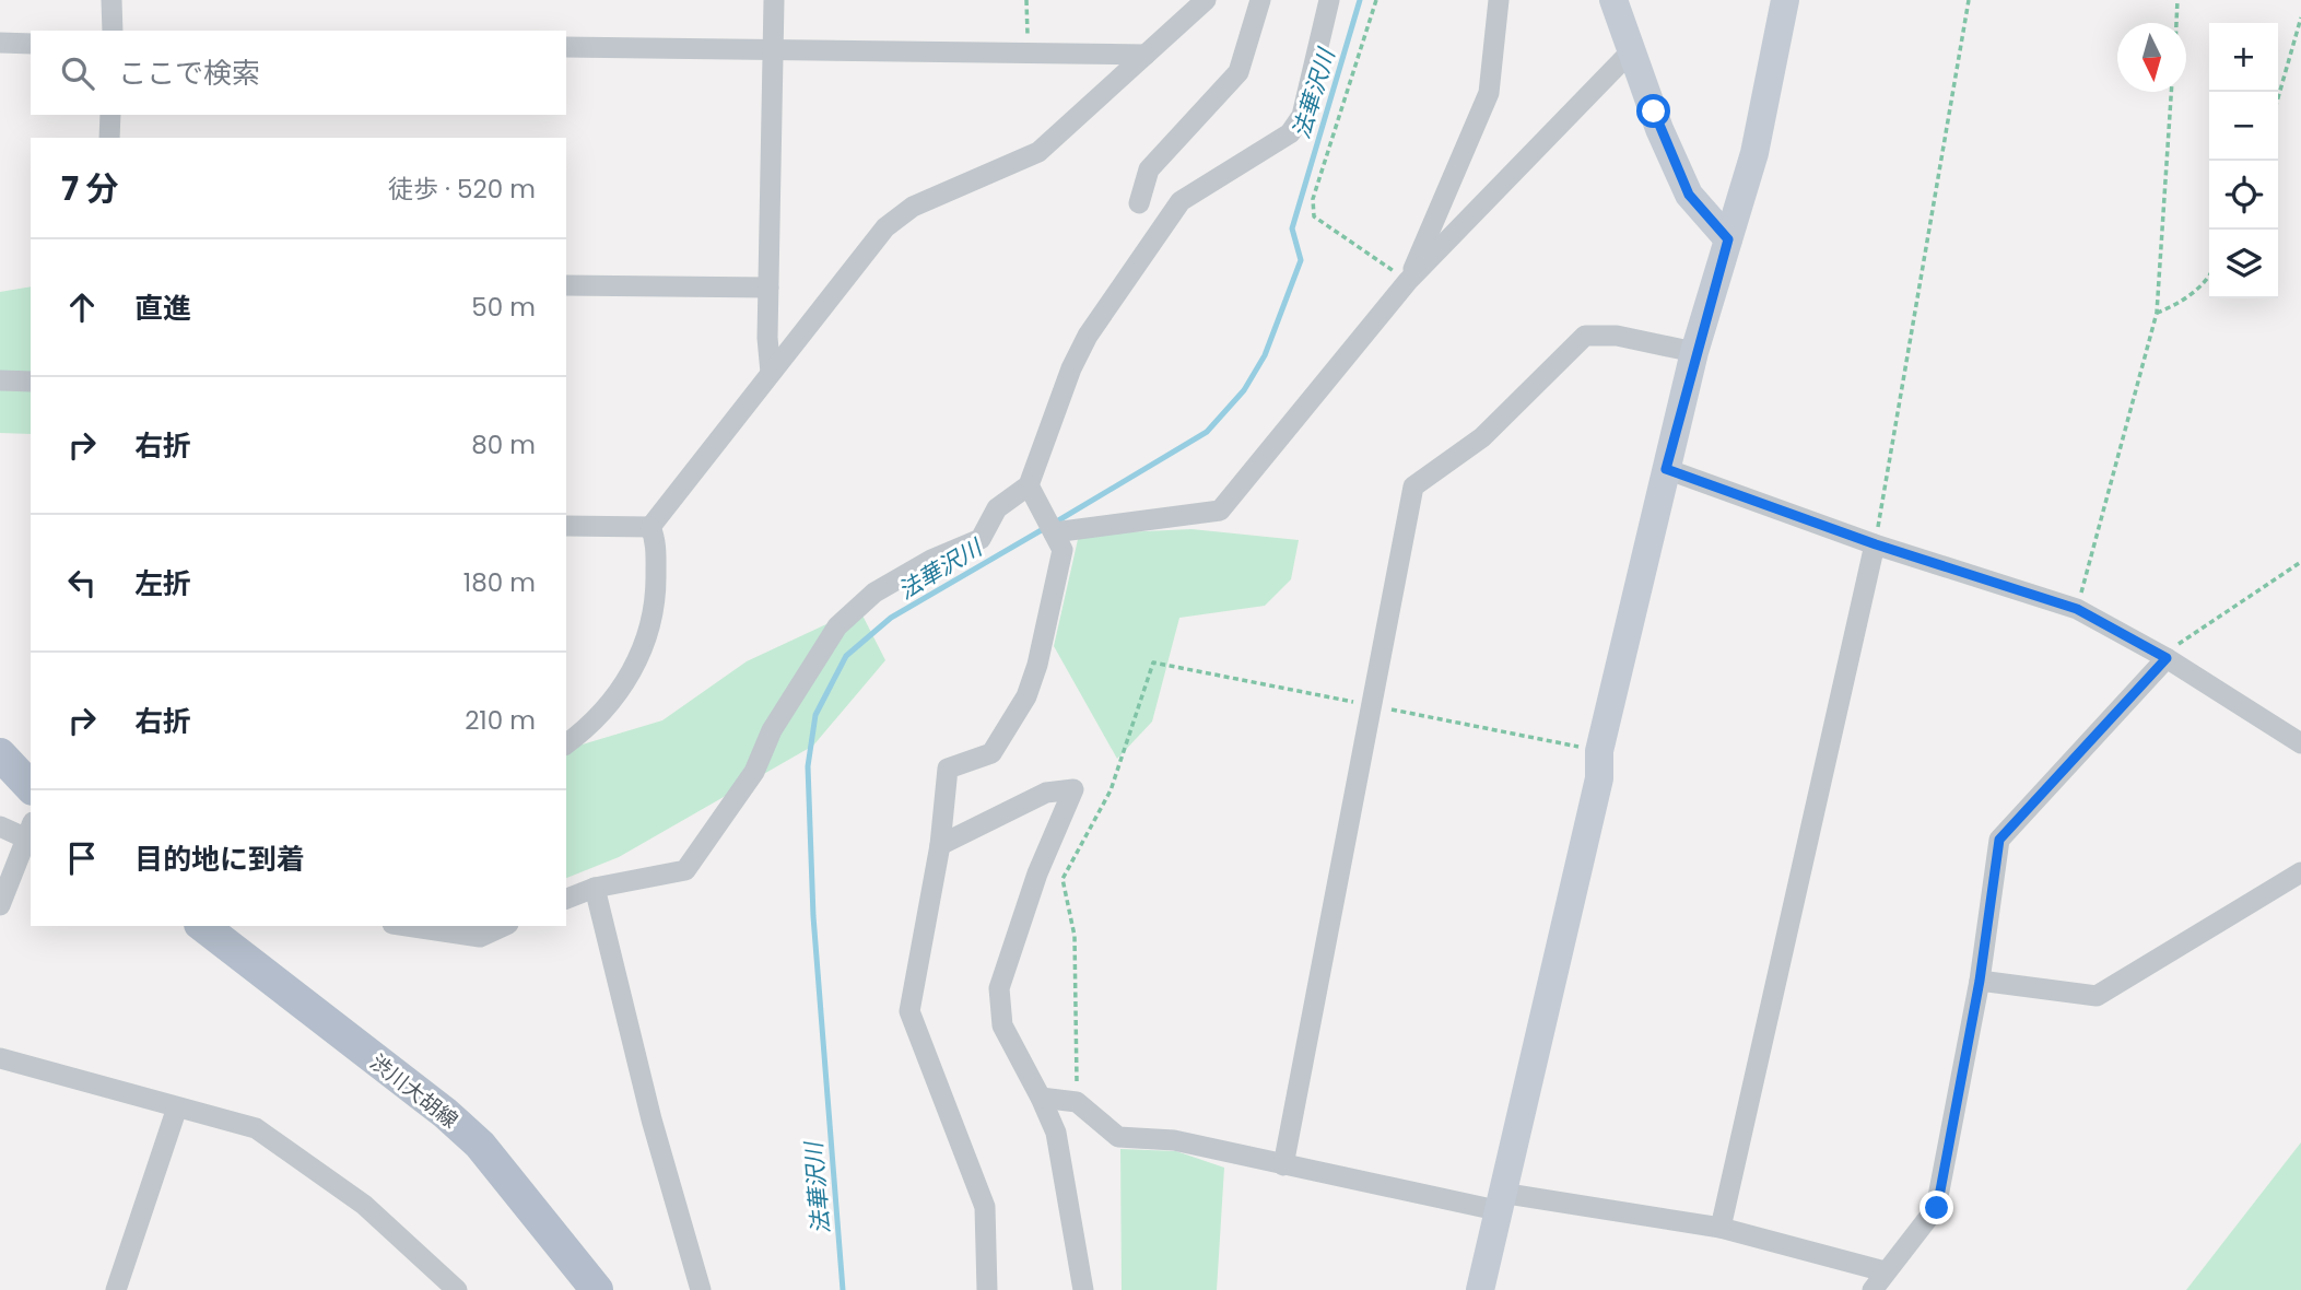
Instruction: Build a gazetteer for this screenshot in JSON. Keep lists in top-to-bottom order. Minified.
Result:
{"streets":{"main road":["渋川大胡線"]},"water":["法華沢川"],"north":"bottom","page":{"map_buttons":["+","−"],"search":"ここで検索","heading":["7 分","徒歩 · 520 m"],"list":[["直進","50 m"],["右折","80 m"],["左折","180 m"],["右折","210 m"],"目的地に到着"]}}
